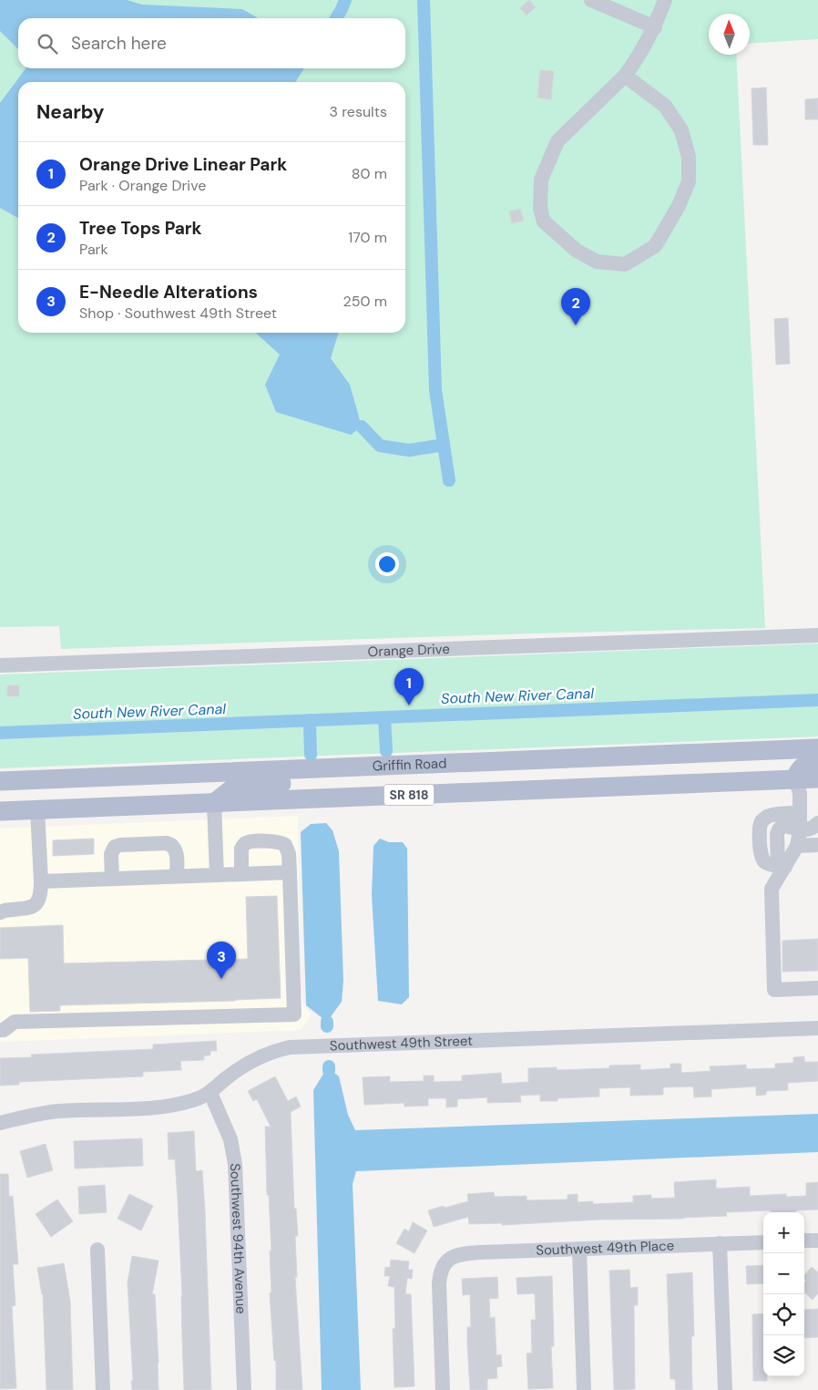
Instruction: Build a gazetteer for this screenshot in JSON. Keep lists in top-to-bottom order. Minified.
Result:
{"streets":{"main road":["Griffin Road","SR 818"],"street":["Orange Drive","Southwest 49th Street","Southwest 94th Avenue","Southwest 49th Place"]},"crossings":[["Southwest 49th Street","Southwest 94th Avenue"]],"water":["South New River Canal"],"north":"top","page":{"search":"Search here","heading":["Nearby","3 results"],"list":[{"mark":"1","name":"Orange Drive Linear Park","note":"Park · Orange Drive","value":"80 m"},{"mark":"2","name":"Tree Tops Park","note":"Park","value":"170 m"},{"mark":"3","name":"E-Needle Alterations","note":"Shop · Southwest 49th Street","value":"250 m"}],"pins":["2","1","3"],"map_buttons":["+","−"]}}
